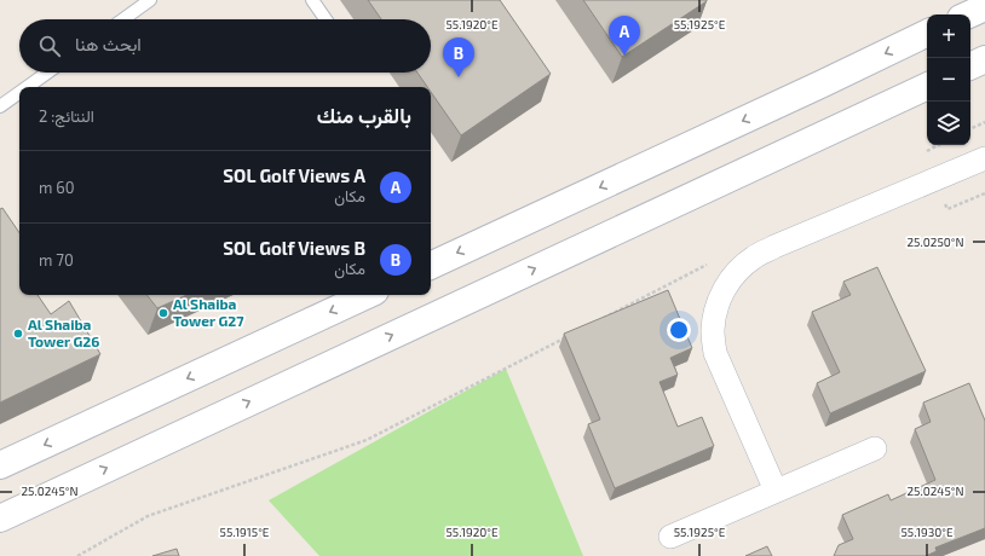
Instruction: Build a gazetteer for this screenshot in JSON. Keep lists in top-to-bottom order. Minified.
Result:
{"places":["Al Shaiba Tower G27","Al Shaiba Tower G26"],"page":{"map_buttons":["+","−"],"pins":["A","B"],"search":"ابحث هنا","heading":["بالقرب منك","النتائج: 2"],"list":[{"mark":"A","name":"SOL Golf Views A","note":"مكان","value":"60 m"},{"mark":"B","name":"SOL Golf Views B","note":"مكان","value":"70 m"}]},"coordinates":["55.1920°E","55.1925°E","25.0250°N","25.0245°N","55.1915°E","55.1930°E"]}
